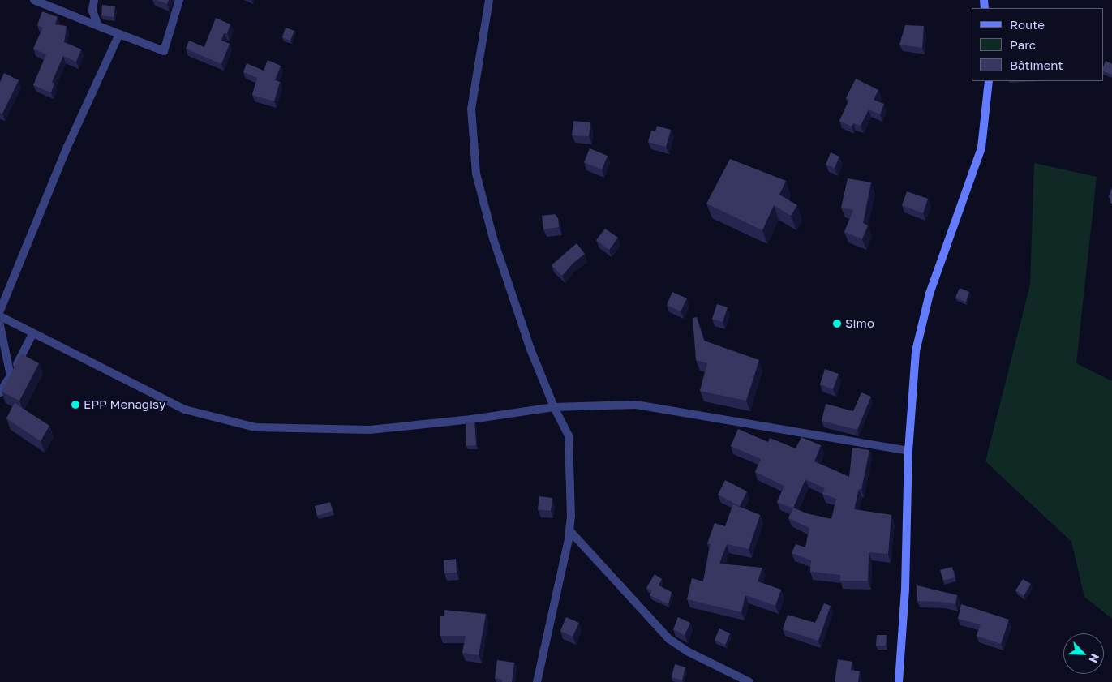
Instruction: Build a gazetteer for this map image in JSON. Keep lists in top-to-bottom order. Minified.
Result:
{"places":["Simo","EPP Menagisy"],"legend":["Route","Parc","Bâtiment"],"north":"bottom right"}
